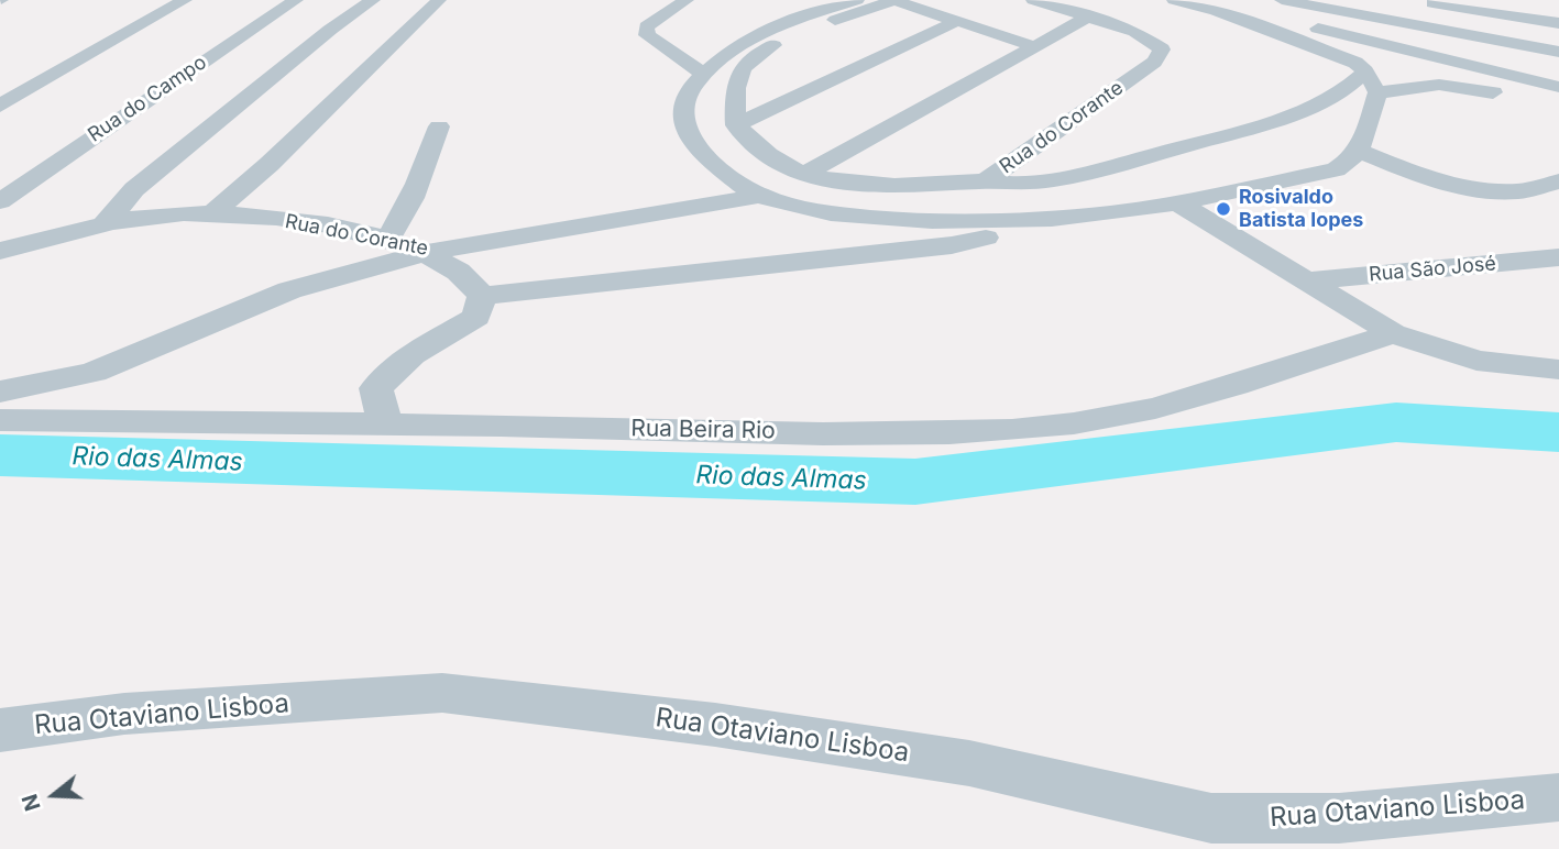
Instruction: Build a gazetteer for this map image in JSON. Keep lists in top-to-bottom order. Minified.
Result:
{"streets":{"street":["Rua do Campo","Rua do Corante","Rua São José","Rua Beira Rio","Rua Otaviano Lisboa"]},"water":["Rio das Almas"],"places":["Rosivaldo Batista lopes"],"north":"left"}
